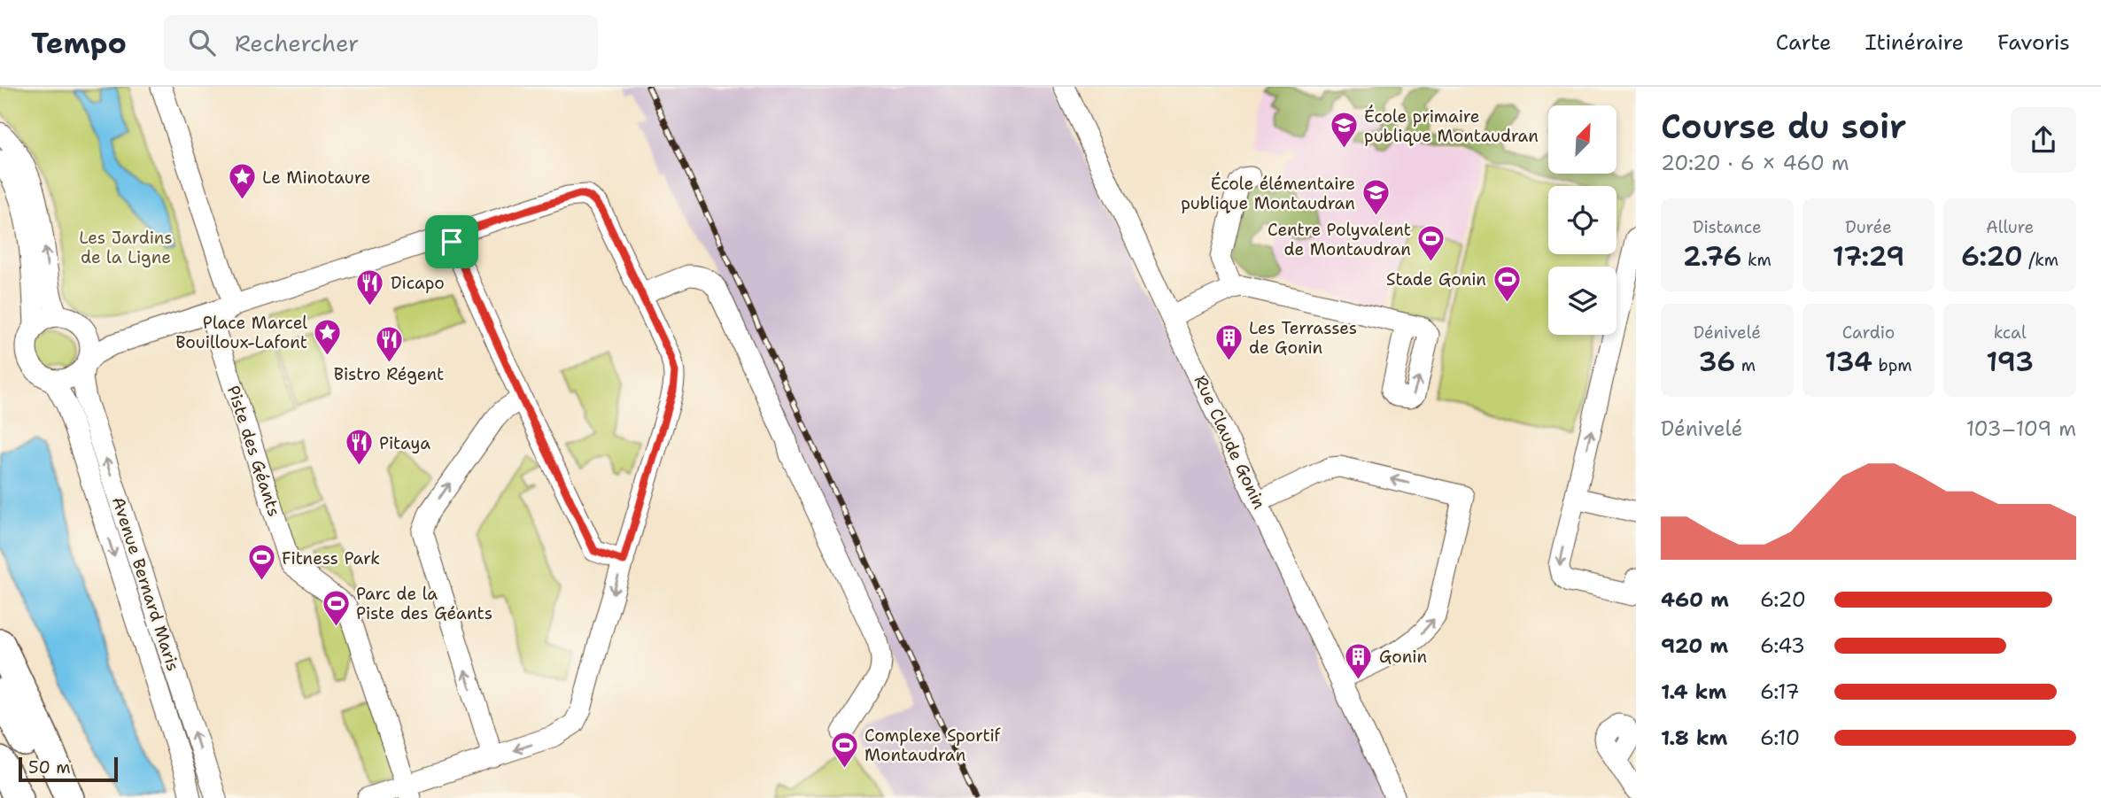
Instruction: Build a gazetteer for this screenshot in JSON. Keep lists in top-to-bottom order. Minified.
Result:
{"streets":{"street":["Rue Claude Gonin","Piste des Géants","Avenue Bernard Maris"]},"parks":["Les Jardins de la Ligne"],"places":{"school or university":["École primaire publique Montaudran","École élémentaire publique Montaudran"],"place":["Le Minotaure","Place Marcel Bouilloux-Lafont"],"sports":["Centre Polyvalent de Montaudran","Stade Gonin","Fitness Park","Parc de la Piste des Géants","Complexe Sportif Montaudran"],"restaurant":["Dicapo","Bistro Régent","Pitaya"],"building":["Les Terrasses de Gonin","Gonin"]},"scale_bar":"50 m","north":"top right","page":{"header":"Tempo","search":"Rechercher","nav":["Carte","Itinéraire","Favoris"],"heading":["Course du soir","20:20 · 6 × 460 m"],"stats":[["Distance","2.76 km"],["Durée","17:29"],["Allure","6:20 /km"],["Dénivelé","36 m"],["Cardio","134 bpm"],["kcal","193"]],"chart":["Dénivelé","103–109 m"],"list":[{"name":"460 m","note":"6:20"},{"name":"920 m","note":"6:43"},{"name":"1.4 km","note":"6:17"},{"name":"1.8 km","note":"6:10"}],"scale":"50 m"}}
